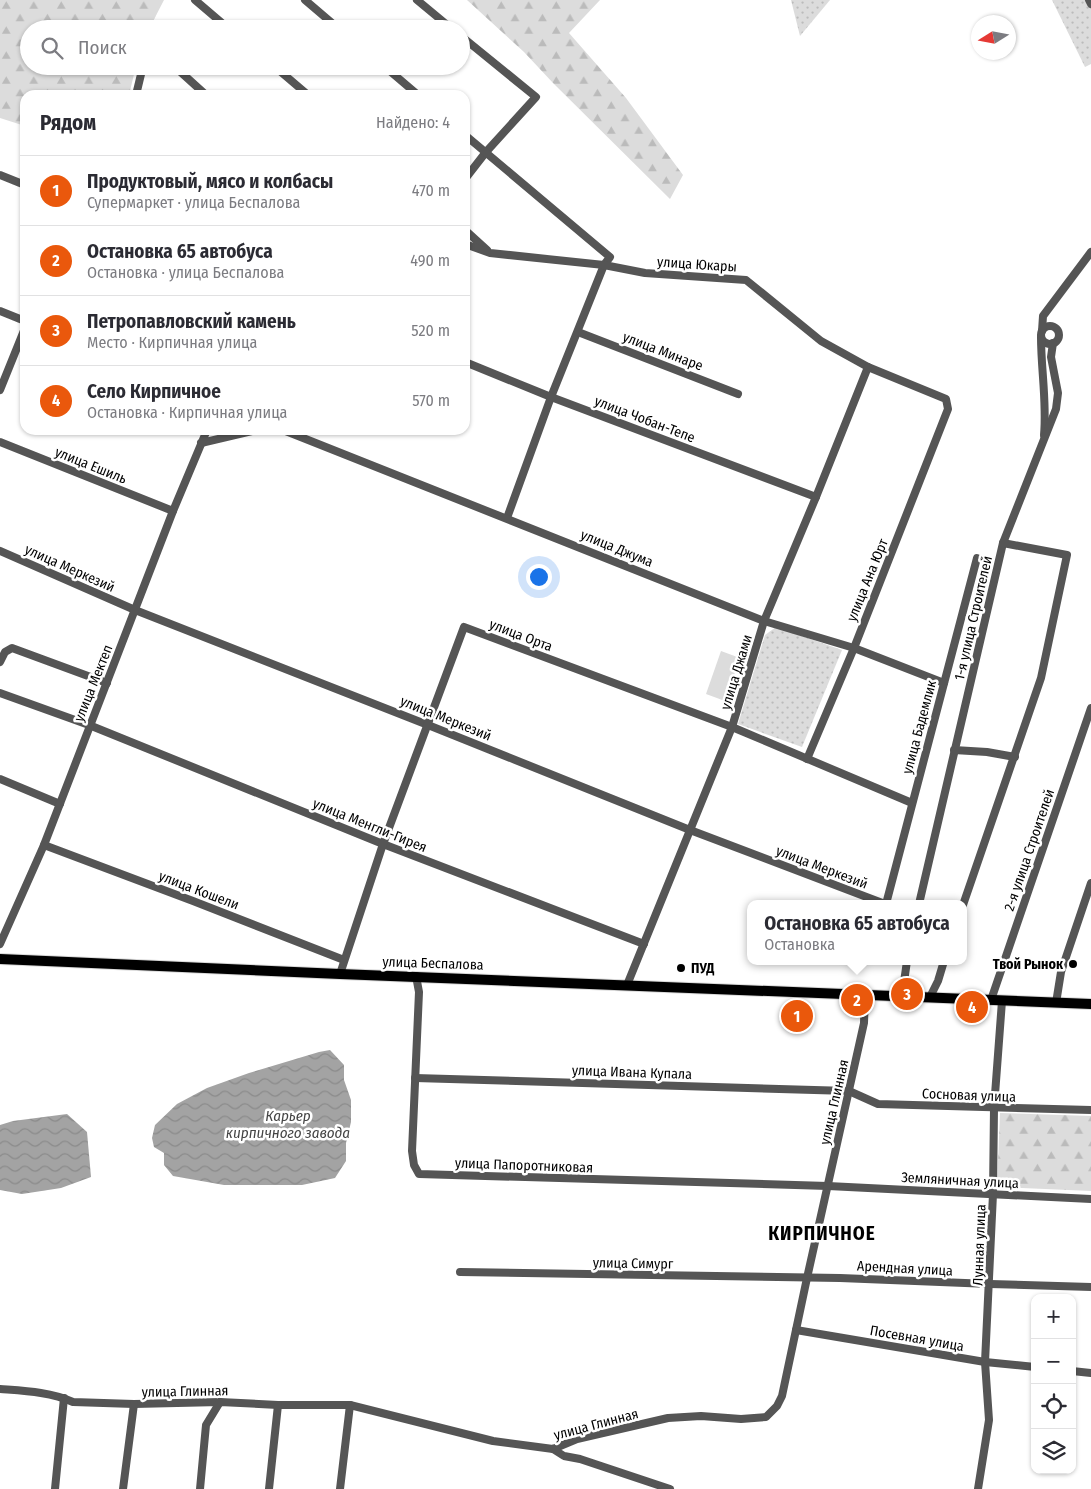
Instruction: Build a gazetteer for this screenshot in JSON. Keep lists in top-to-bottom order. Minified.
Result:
{"streets":{"main road":["улица Беспалова"],"street":["улица Юкары","улица Минаре","улица Чобан-Тепе","улица Ешиль","улица Джума","улица Меркезий","улица Ана Юрт","1-я улица Строителей","улица Орта","улица Джами","улица Мектеп","улица Бадемлик","улица Менгли-Гирея","2-я улица Строителей","улица Кошели","улица Ивана Купала","Сосновая улица","улица Глинная","улица Папоротниковая","Земляничная улица","Лунная улица","улица Симург","Арендная улица","Посевная улица"]},"crossings":[["улица Юкары","улица Ана Юрт"],["улица Юкары","улица Джами"],["улица Чобан-Тепе","улица Джами"],["улица Ешиль","улица Мектеп"],["улица Джума","улица Ана Юрт"],["улица Джума","улица Джами"],["улица Джума","улица Бадемлик"],["улица Меркезий","улица Орта"],["улица Меркезий","улица Джами"],["улица Меркезий","улица Мектеп"],["улица Ана Юрт","улица Орта"],["улица Орта","улица Джами"],["улица Орта","улица Бадемлик"],["улица Орта","улица Менгли-Гирея"],["улица Орта","улица Кошели"],["улица Орта","улица Беспалова"],["улица Джами","улица Менгли-Гирея"],["улица Джами","улица Беспалова"],["улица Мектеп","улица Менгли-Гирея"],["улица Мектеп","улица Кошели"],["2-я улица Строителей","улица Беспалова"],["улица Беспалова","улица Глинная"],["улица Беспалова","улица Папоротниковая"],["улица Беспалова","Лунная улица"],["улица Ивана Купала","Сосновая улица"],["улица Ивана Купала","улица Глинная"],["улица Ивана Купала","улица Папоротниковая"],["Сосновая улица","улица Глинная"],["Сосновая улица","Лунная улица"],["улица Глинная","улица Папоротниковая"],["улица Глинная","Земляничная улица"],["улица Глинная","улица Симург"],["улица Глинная","Арендная улица"],["улица Глинная","Посевная улица"],["улица Папоротниковая","Земляничная улица"],["Земляничная улица","Лунная улица"],["Лунная улица","Арендная улица"],["Лунная улица","Посевная улица"],["улица Симург","Арендная улица"]],"districts":["КИРПИЧНОЕ"],"water":["Карьер кирпичного завода"],"places":["Твой Рынок","ПУД"],"north":"left","page":{"search":"Поиск","heading":["Рядом","Найдено: 4"],"list":[{"mark":"1","name":"Продуктовый, мясо и колбасы","note":"Супермаркет · улица Беспалова","value":"470 m"},{"mark":"2","name":"Остановка 65 автобуса","note":"Остановка · улица Беспалова","value":"490 m"},{"mark":"3","name":"Петропавловский камень","note":"Место · Кирпичная улица","value":"520 m"},{"mark":"4","name":"Село Кирпичное","note":"Остановка · Кирпичная улица","value":"570 m"}],"popup":["Остановка 65 автобуса","Остановка"],"pins":["3","2","4","1"],"map_buttons":["+","−"]}}
